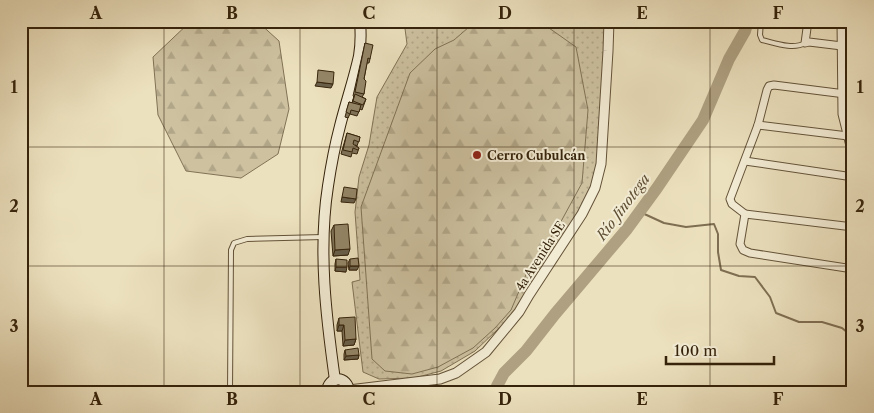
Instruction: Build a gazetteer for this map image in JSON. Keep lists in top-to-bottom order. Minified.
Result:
{"streets":{"street":["4a Avenida SE"]},"water":["Río Jinotega"],"places":["Cerro Cubulcán"],"scale_bar":"100 m","grid":{"columns":["A","B","C","D","E","F"],"rows":["1","2","3"]}}
